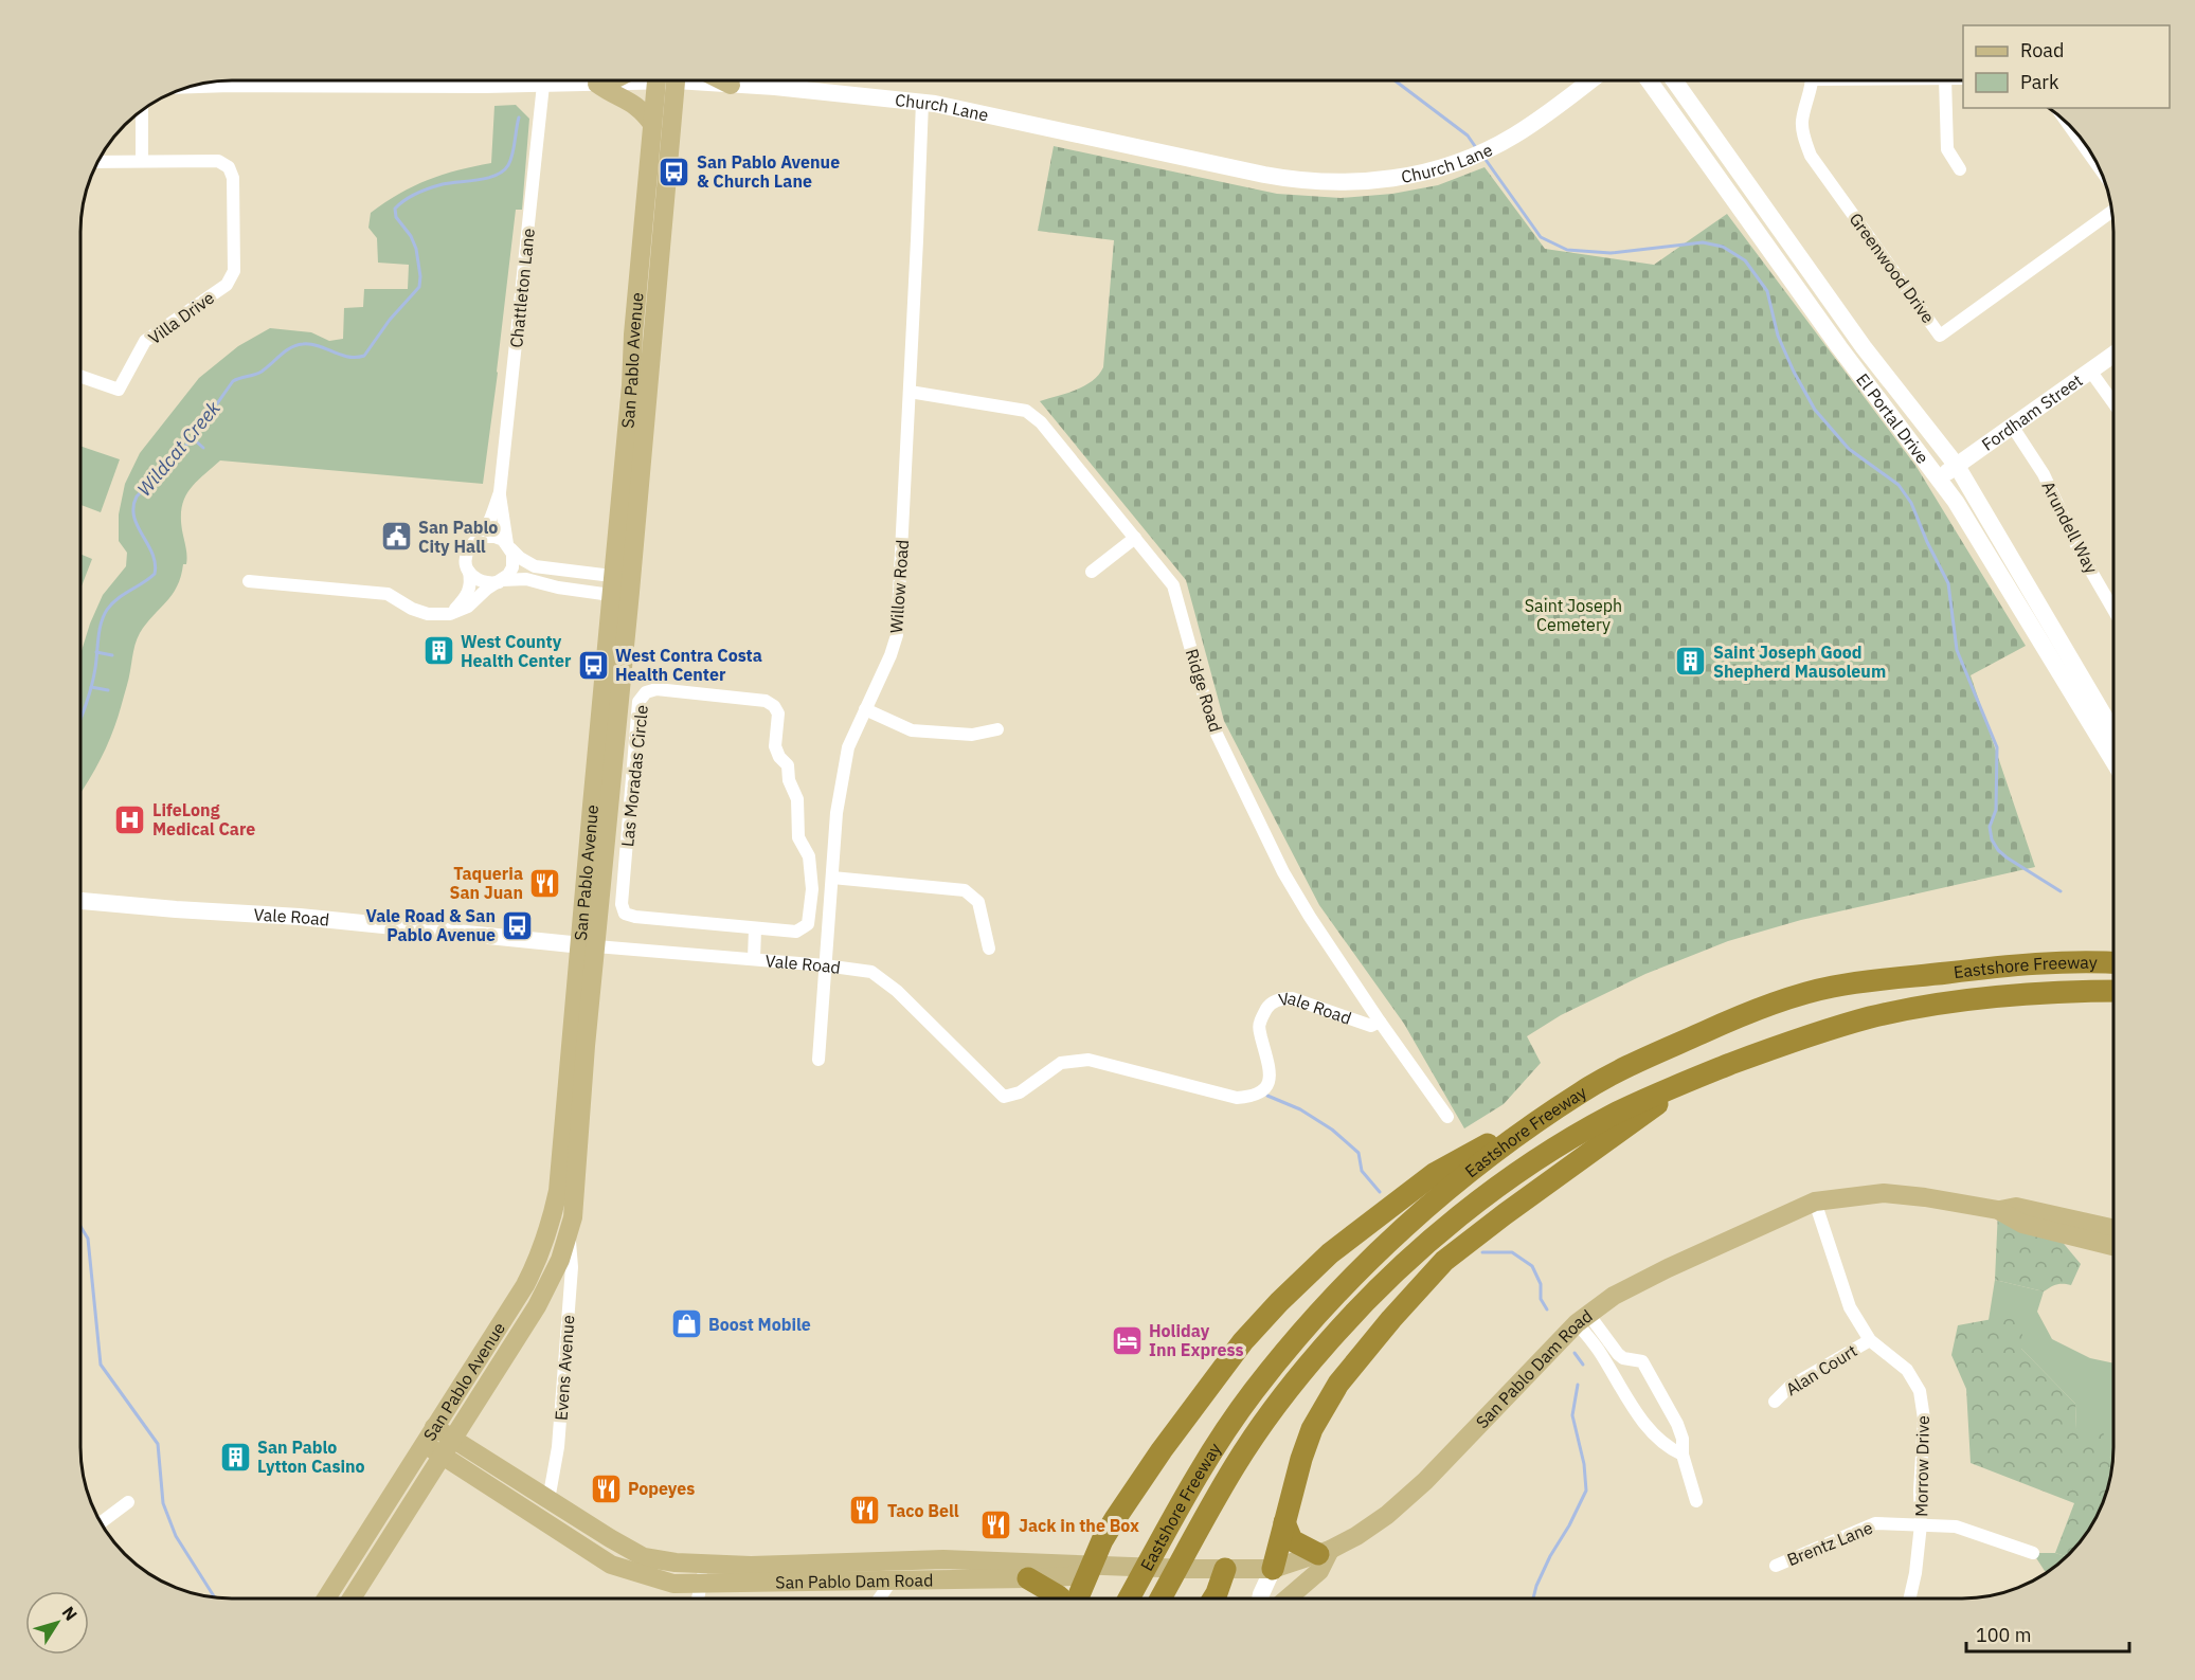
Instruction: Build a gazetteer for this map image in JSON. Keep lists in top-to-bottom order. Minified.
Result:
{"streets":{"highway":["Eastshore Freeway"],"main road":["San Pablo Avenue","San Pablo Dam Road"],"street":["Church Lane","Greenwood Drive","Chattleton Lane","Villa Drive","Fordham Street","El Portal Drive","Arundell Way","Willow Road","Ridge Road","Las Moradas Circle","Vale Road","Evens Avenue","Alan Court","Morrow Drive","Brentz Lane"]},"crossings":[["Church Lane","Chattleton Lane"],["Church Lane","Willow Road"],["San Pablo Avenue","Vale Road"],["San Pablo Avenue","Evens Avenue"],["San Pablo Avenue","San Pablo Dam Road"],["Fordham Street","El Portal Drive"],["Fordham Street","Arundell Way"],["Willow Road","Ridge Road"],["Willow Road","Vale Road"],["Ridge Road","Vale Road"],["Evens Avenue","San Pablo Dam Road"],["San Pablo Dam Road","Morrow Drive"],["Alan Court","Morrow Drive"],["Morrow Drive","Brentz Lane"]],"water":["Wildcat Creek"],"parks":["Saint Joseph Cemetery"],"places":{"bus stop":["San Pablo Avenue & Church Lane","West Contra Costa Health Center","Vale Road & San Pablo Avenue"],"public building":["San Pablo City Hall"],"building":["West County Health Center","Saint Joseph Good Shepherd Mausoleum","San Pablo Lytton Casino"],"hospital":["LifeLong Medical Care"],"restaurant":["Taqueria San Juan","Popeyes","Taco Bell","Jack in the Box"],"shop":["Boost Mobile"],"hotel":["Holiday Inn Express"]},"legend":["Road","Park"],"scale_bar":"100 m","north":"top right"}
